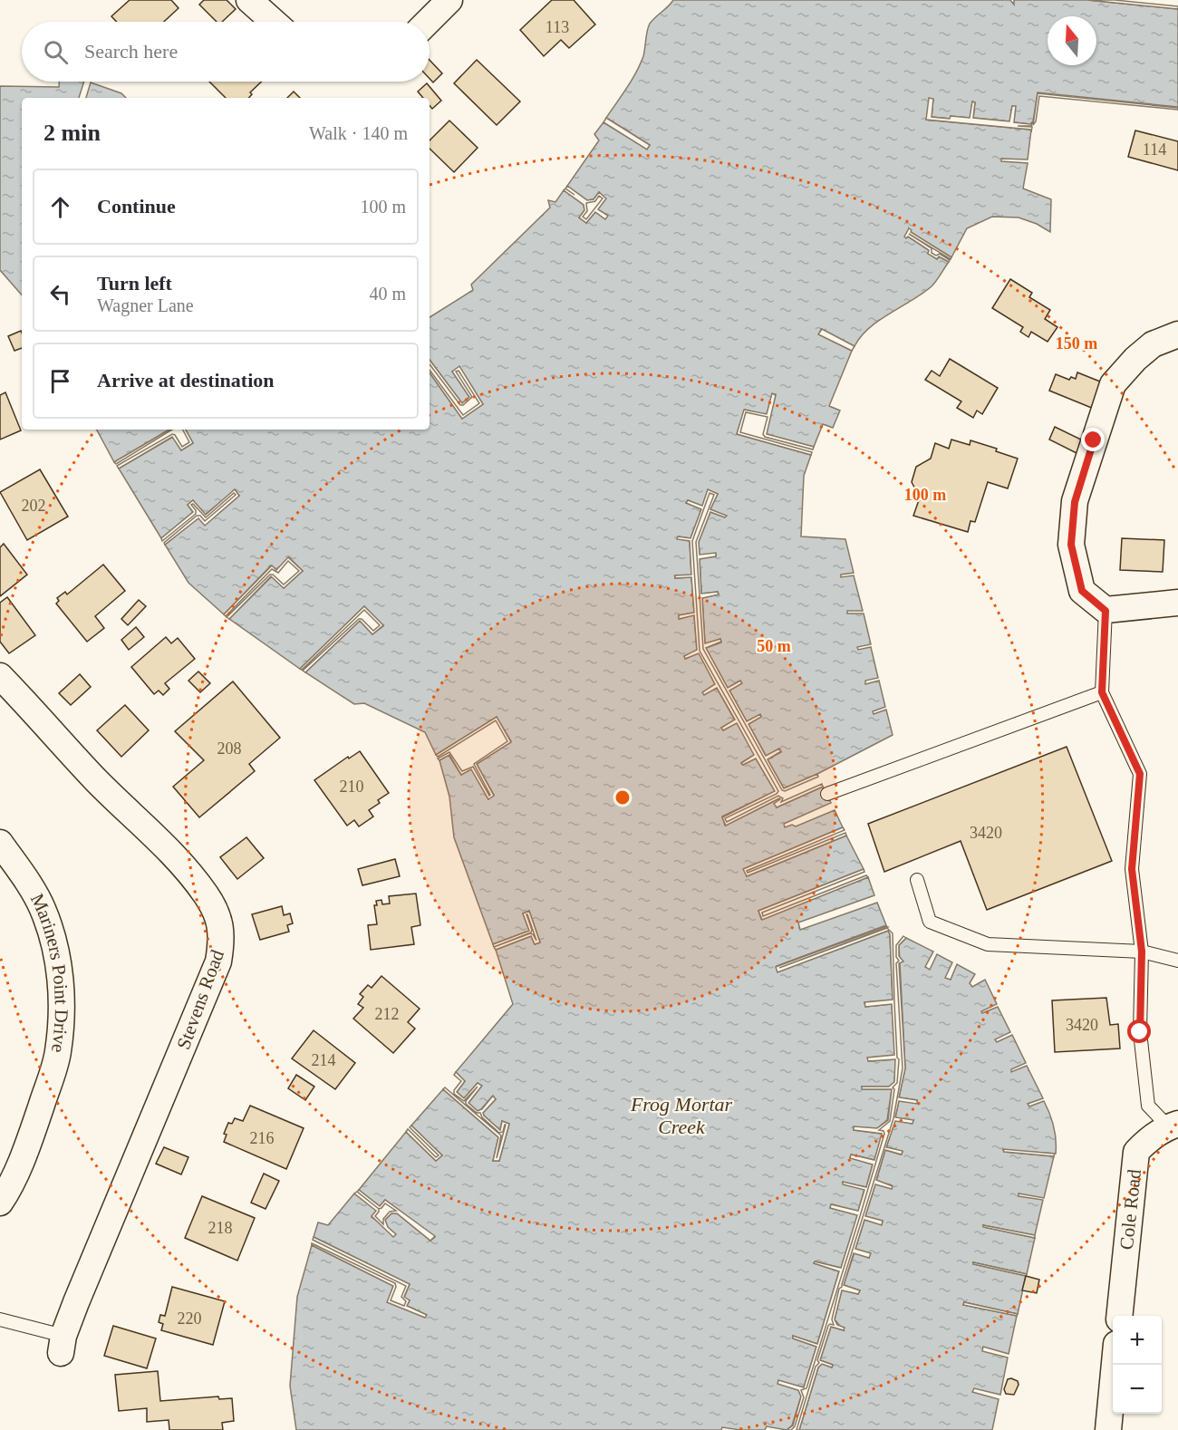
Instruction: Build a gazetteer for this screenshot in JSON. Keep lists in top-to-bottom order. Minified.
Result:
{"streets":{"street":["Mariners Point Drive","Stevens Road","Cole Road"]},"water":["Frog Mortar Creek"],"house_numbers":["113","114","202","208","210","3420","212","3420","214","216","218","220"],"north":"top","page":{"search":"Search here","heading":["2 min","Walk · 140 m"],"list":[["Continue","100 m"],["Turn left","Wagner Lane","40 m"],"Arrive at destination"],"map_buttons":["+","−"]},"rings":["150 m","100 m","50 m"]}
